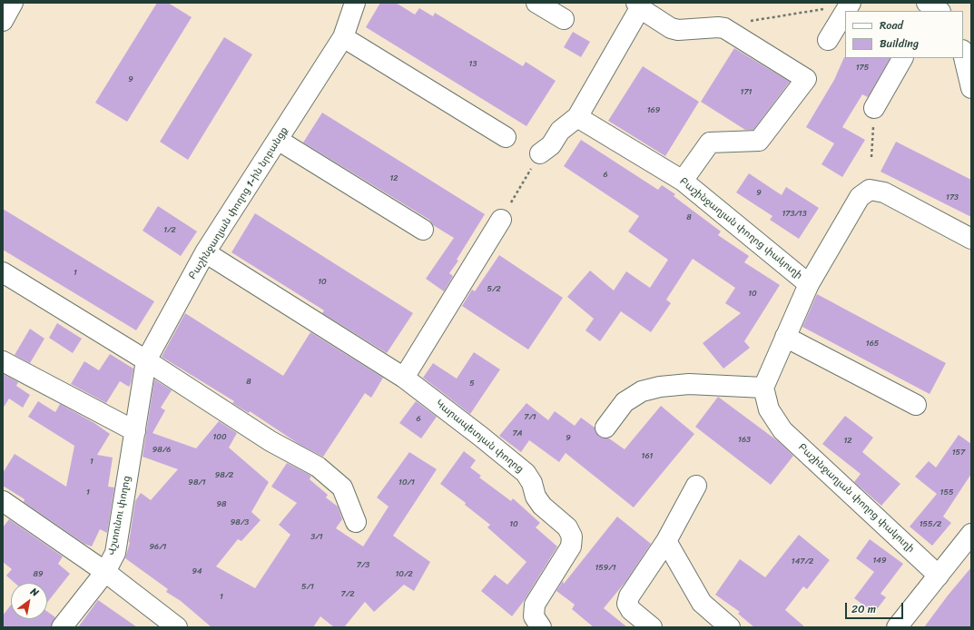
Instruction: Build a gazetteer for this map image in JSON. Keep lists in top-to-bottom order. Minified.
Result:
{"streets":{"street":["Բաշինջաղյան փողոց 1-ին նրբանցք","Բաշինջաղյան փողոց փակուղի","Կարապետյան փողոց","Վշտունու փողոց"]},"crossings":[["Բաշինջաղյան փողոց 1-ին նրբանցք","Կարապետյան փողոց"],["Բաշինջաղյան փողոց 1-ին նրբանցք","Վշտունու փողոց"]],"house_numbers":["13","175","9","171","169","6","12","9","173","173/13","8","1/2","1","10","5/2","10","165","8","5","7/1","6","7A","100","9","163","12","98/6","157","161","1","98/2","98/1","10/1","1","155","98","98/3","10","155/2","3/1","96/1","149","147/2","7/3","159/1","94","89","10/2","5/1","7/2","1"],"legend":["Road","Building"],"scale_bar":"20 m","north":"top right"}
